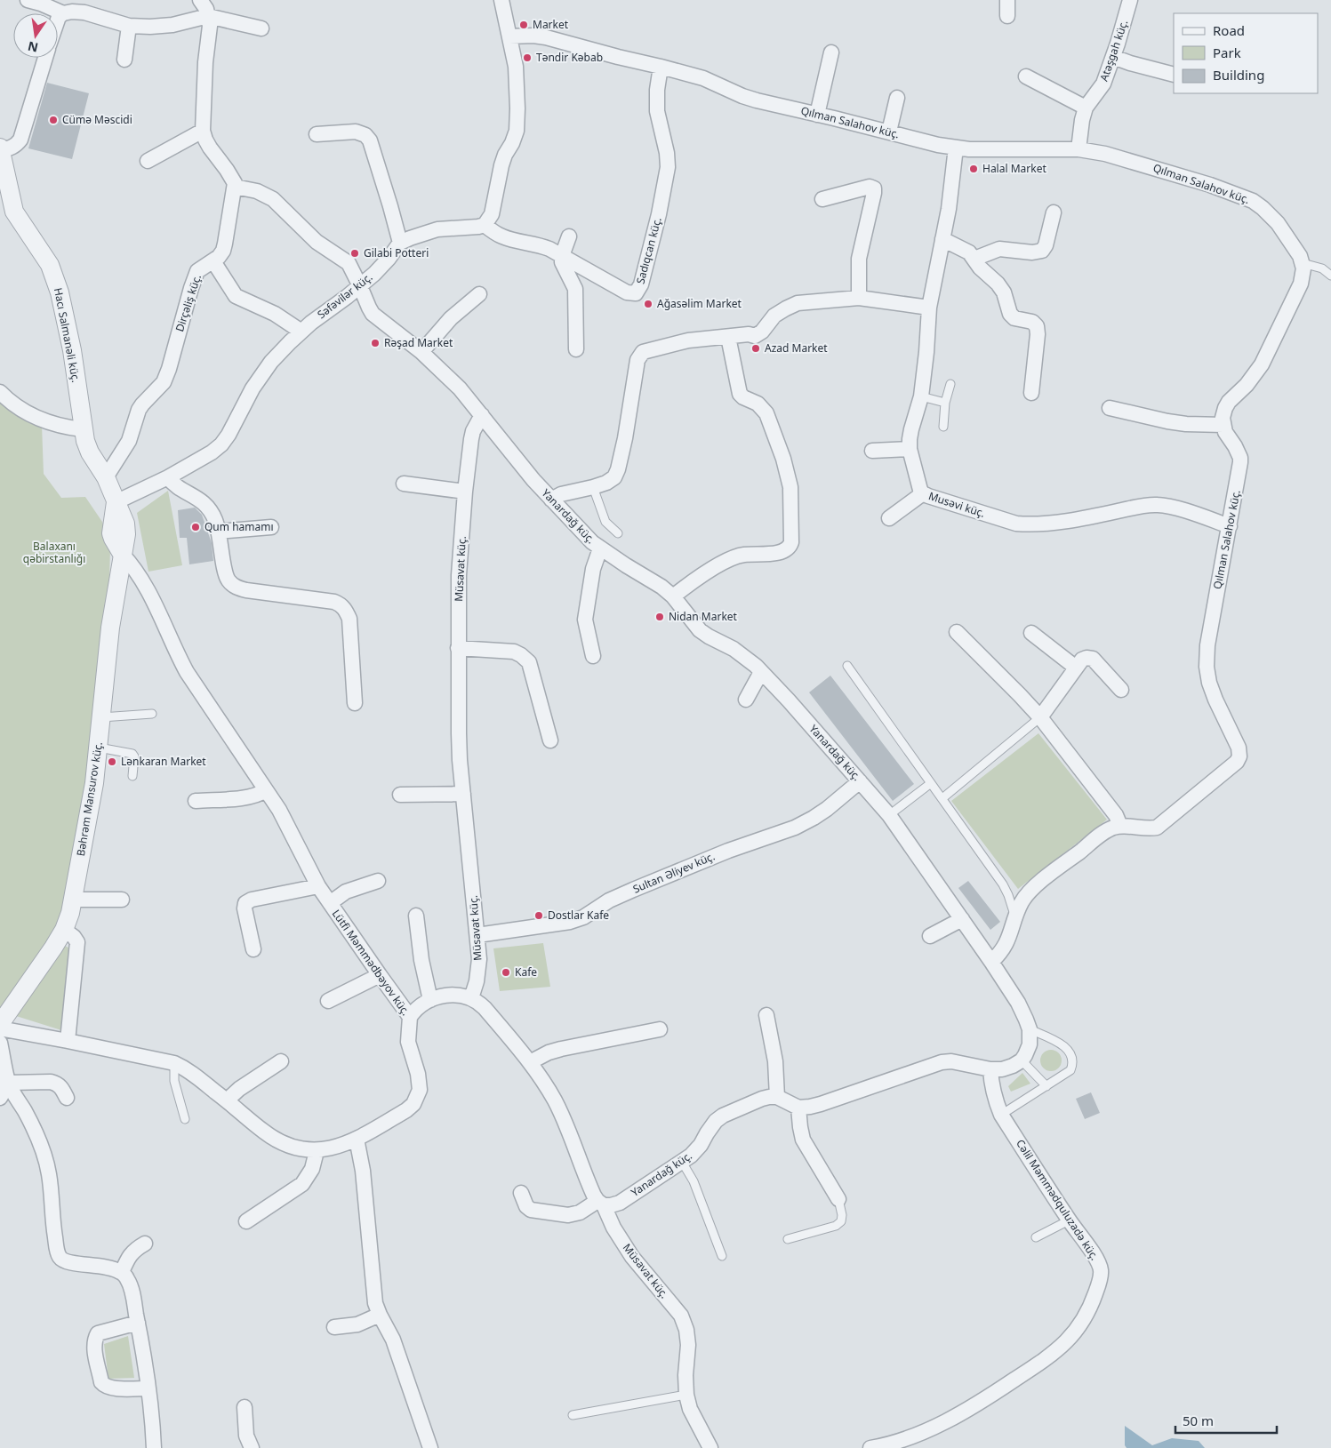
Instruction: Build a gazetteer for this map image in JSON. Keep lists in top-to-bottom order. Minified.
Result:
{"streets":{"street":["Atəşgah küç.","Qılman Salahov küç.","Sadıqcan küç.","Səfəvilər küç.","Dirçəliş küç.","Hacı Salmanəli küç.","Musəvi küç.","Yanardağ küç.","Müsavat küç.","Bəhrəm Mansurov küç.","Sultan Əliyev küç.","Lütfi Məmmədbəyov küç.","Cəlil Məmmədquluzadə küç."]},"crossings":[["Atəşgah küç.","Qılman Salahov küç."],["Qılman Salahov küç.","Sadıqcan küç."],["Qılman Salahov küç.","Musəvi küç."],["Səfəvilər küç.","Hacı Salmanəli küç."],["Səfəvilər küç.","Yanardağ küç."],["Dirçəliş küç.","Hacı Salmanəli küç."],["Dirçəliş küç.","Yanardağ küç."],["Yanardağ küç.","Müsavat küç."],["Yanardağ küç.","Sultan Əliyev küç."],["Müsavat küç.","Sultan Əliyev küç."],["Bəhrəm Mansurov küç.","Lütfi Məmmədbəyov küç."]],"parks":["Balaxanı qəbirstanlığı"],"places":["Market","Təndir Kəbab","Cümə Məscidi","Halal Market","Gilabi Potteri","Ağasəlim Market","Rəşad Market","Azad Market","Qum hamamı","Nidan Market","Lənkaran Market","Dostlar Kafe","Kafe"],"legend":["Road","Park","Building"],"scale_bar":"50 m","north":"bottom"}
